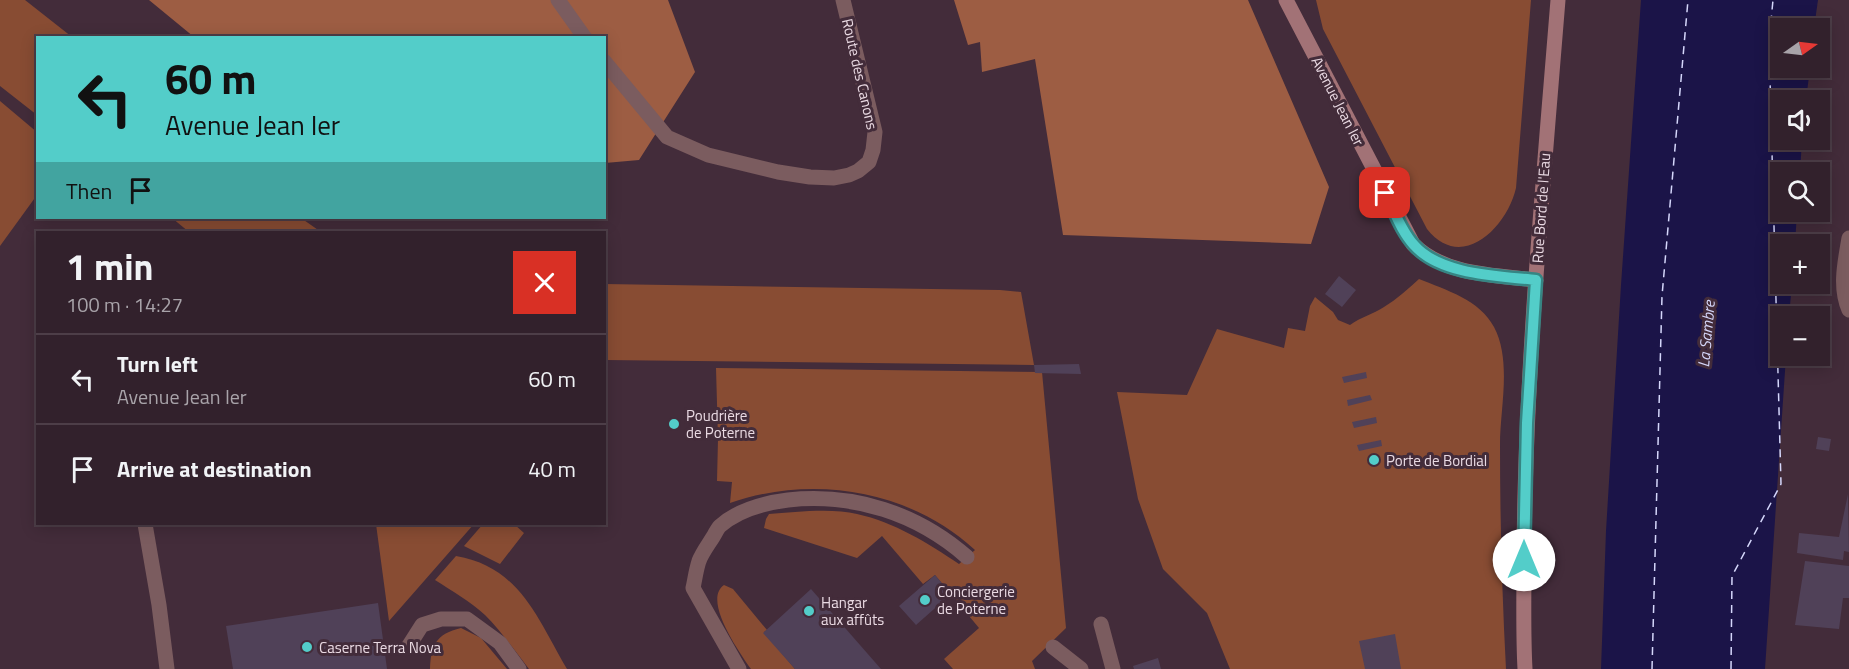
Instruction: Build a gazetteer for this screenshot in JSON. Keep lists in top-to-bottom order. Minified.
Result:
{"streets":{"main road":["Avenue Jean Ier","Rue Bord de l'Eau"],"street":["Route des Canons"]},"crossings":[["Avenue Jean Ier","Rue Bord de l'Eau"]],"water":["La Sambre"],"places":["Poudrière de Poterne","Porte de Bordial","Conciergerie de Poterne","Hangar aux affûts","Caserne Terra Nova"],"north":"right","page":{"map_buttons":["+","−"],"turn":["60 m","Avenue Jean Ier"],"then":"Then","heading":["1 min","100 m · 14:27"],"list":[{"name":"Turn left","note":"Avenue Jean Ier","value":"60 m"},{"name":"Arrive at destination","value":"40 m"}]}}
